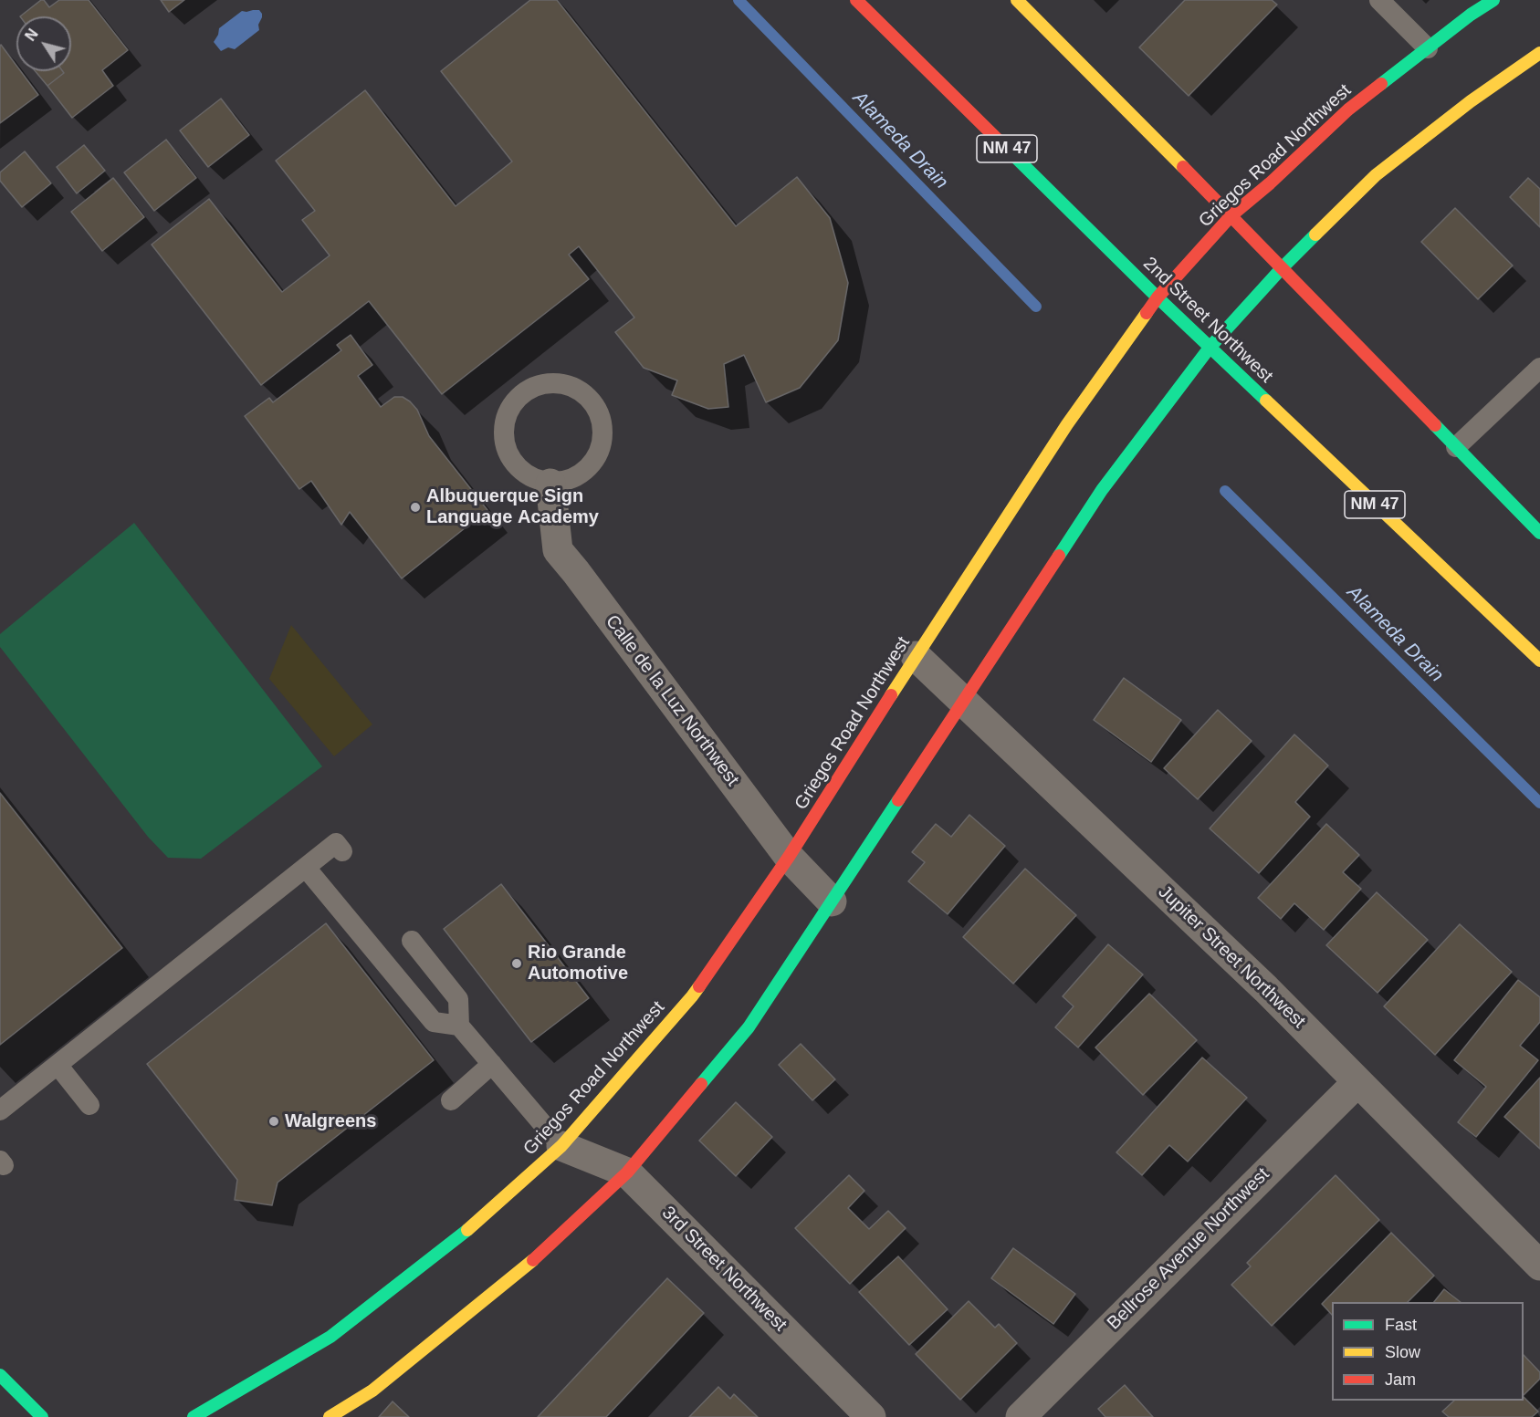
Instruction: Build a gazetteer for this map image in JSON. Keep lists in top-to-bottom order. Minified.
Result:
{"streets":{"main road":["NM 47","Griegos Road Northwest","2nd Street Northwest"],"street":["Calle de la Luz Northwest","Jupiter Street Northwest","Bellrose Avenue Northwest","3rd Street Northwest"]},"crossings":[["Griegos Road Northwest","2nd Street Northwest"],["Griegos Road Northwest","Calle de la Luz Northwest"],["Griegos Road Northwest","Jupiter Street Northwest"],["Griegos Road Northwest","3rd Street Northwest"],["Jupiter Street Northwest","Bellrose Avenue Northwest"]],"water":["Alameda Drain"],"places":["Albuquerque Sign Language Academy","Rio Grande Automotive","Walgreens"],"legend":["Fast","Slow","Jam"],"north":"top left"}
